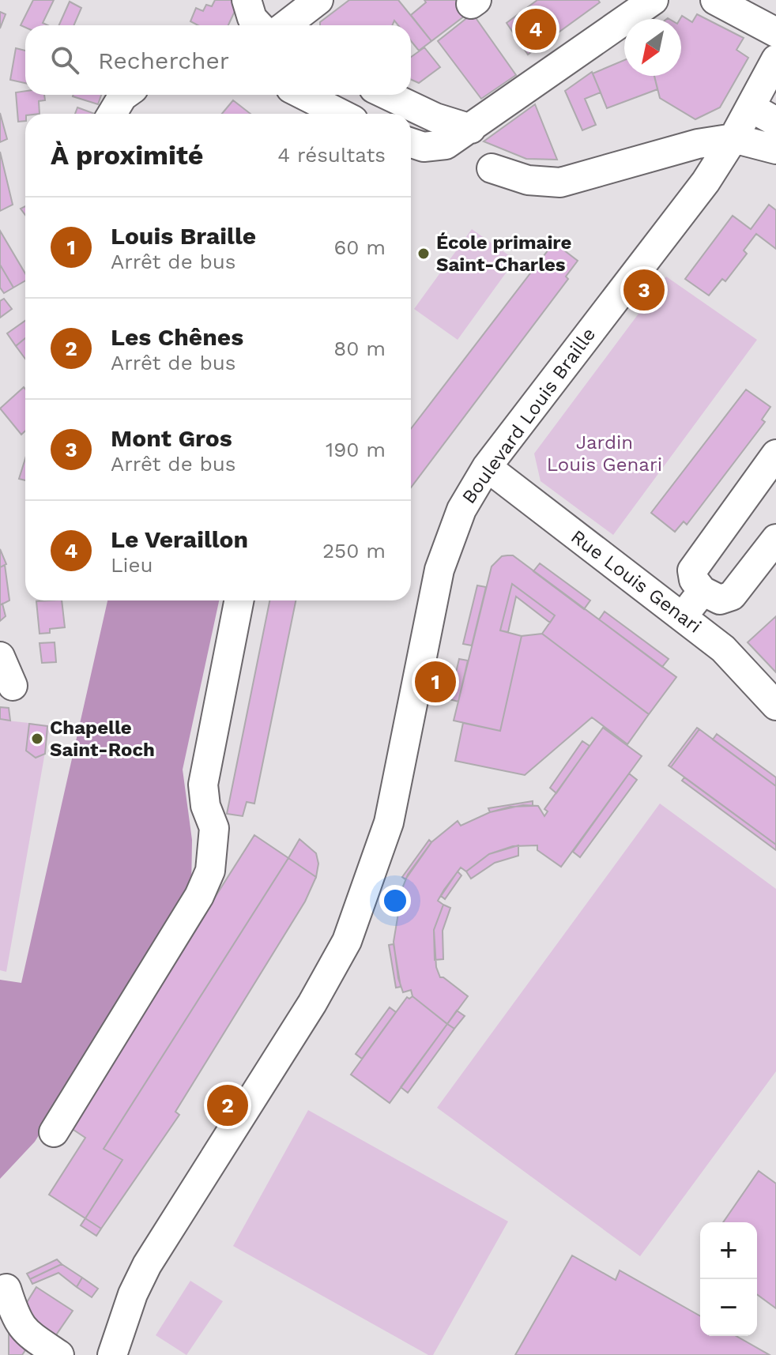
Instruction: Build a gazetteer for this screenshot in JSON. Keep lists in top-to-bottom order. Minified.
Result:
{"streets":{"street":["Boulevard Louis Braille","Rue Louis Genari"]},"crossings":[["Boulevard Louis Braille","Rue Louis Genari"]],"parks":["Jardin Louis Genari"],"places":["École primaire Saint-Charles","Chapelle Saint-Roch"],"north":"bottom left","page":{"pins":["4","3","1","2"],"search":"Rechercher","heading":["À proximité","4 résultats"],"list":[{"mark":"1","name":"Louis Braille","note":"Arrêt de bus","value":"60 m"},{"mark":"2","name":"Les Chênes","note":"Arrêt de bus","value":"80 m"},{"mark":"3","name":"Mont Gros","note":"Arrêt de bus","value":"190 m"},{"mark":"4","name":"Le Veraillon","note":"Lieu","value":"250 m"}],"map_buttons":["+","−"]}}
